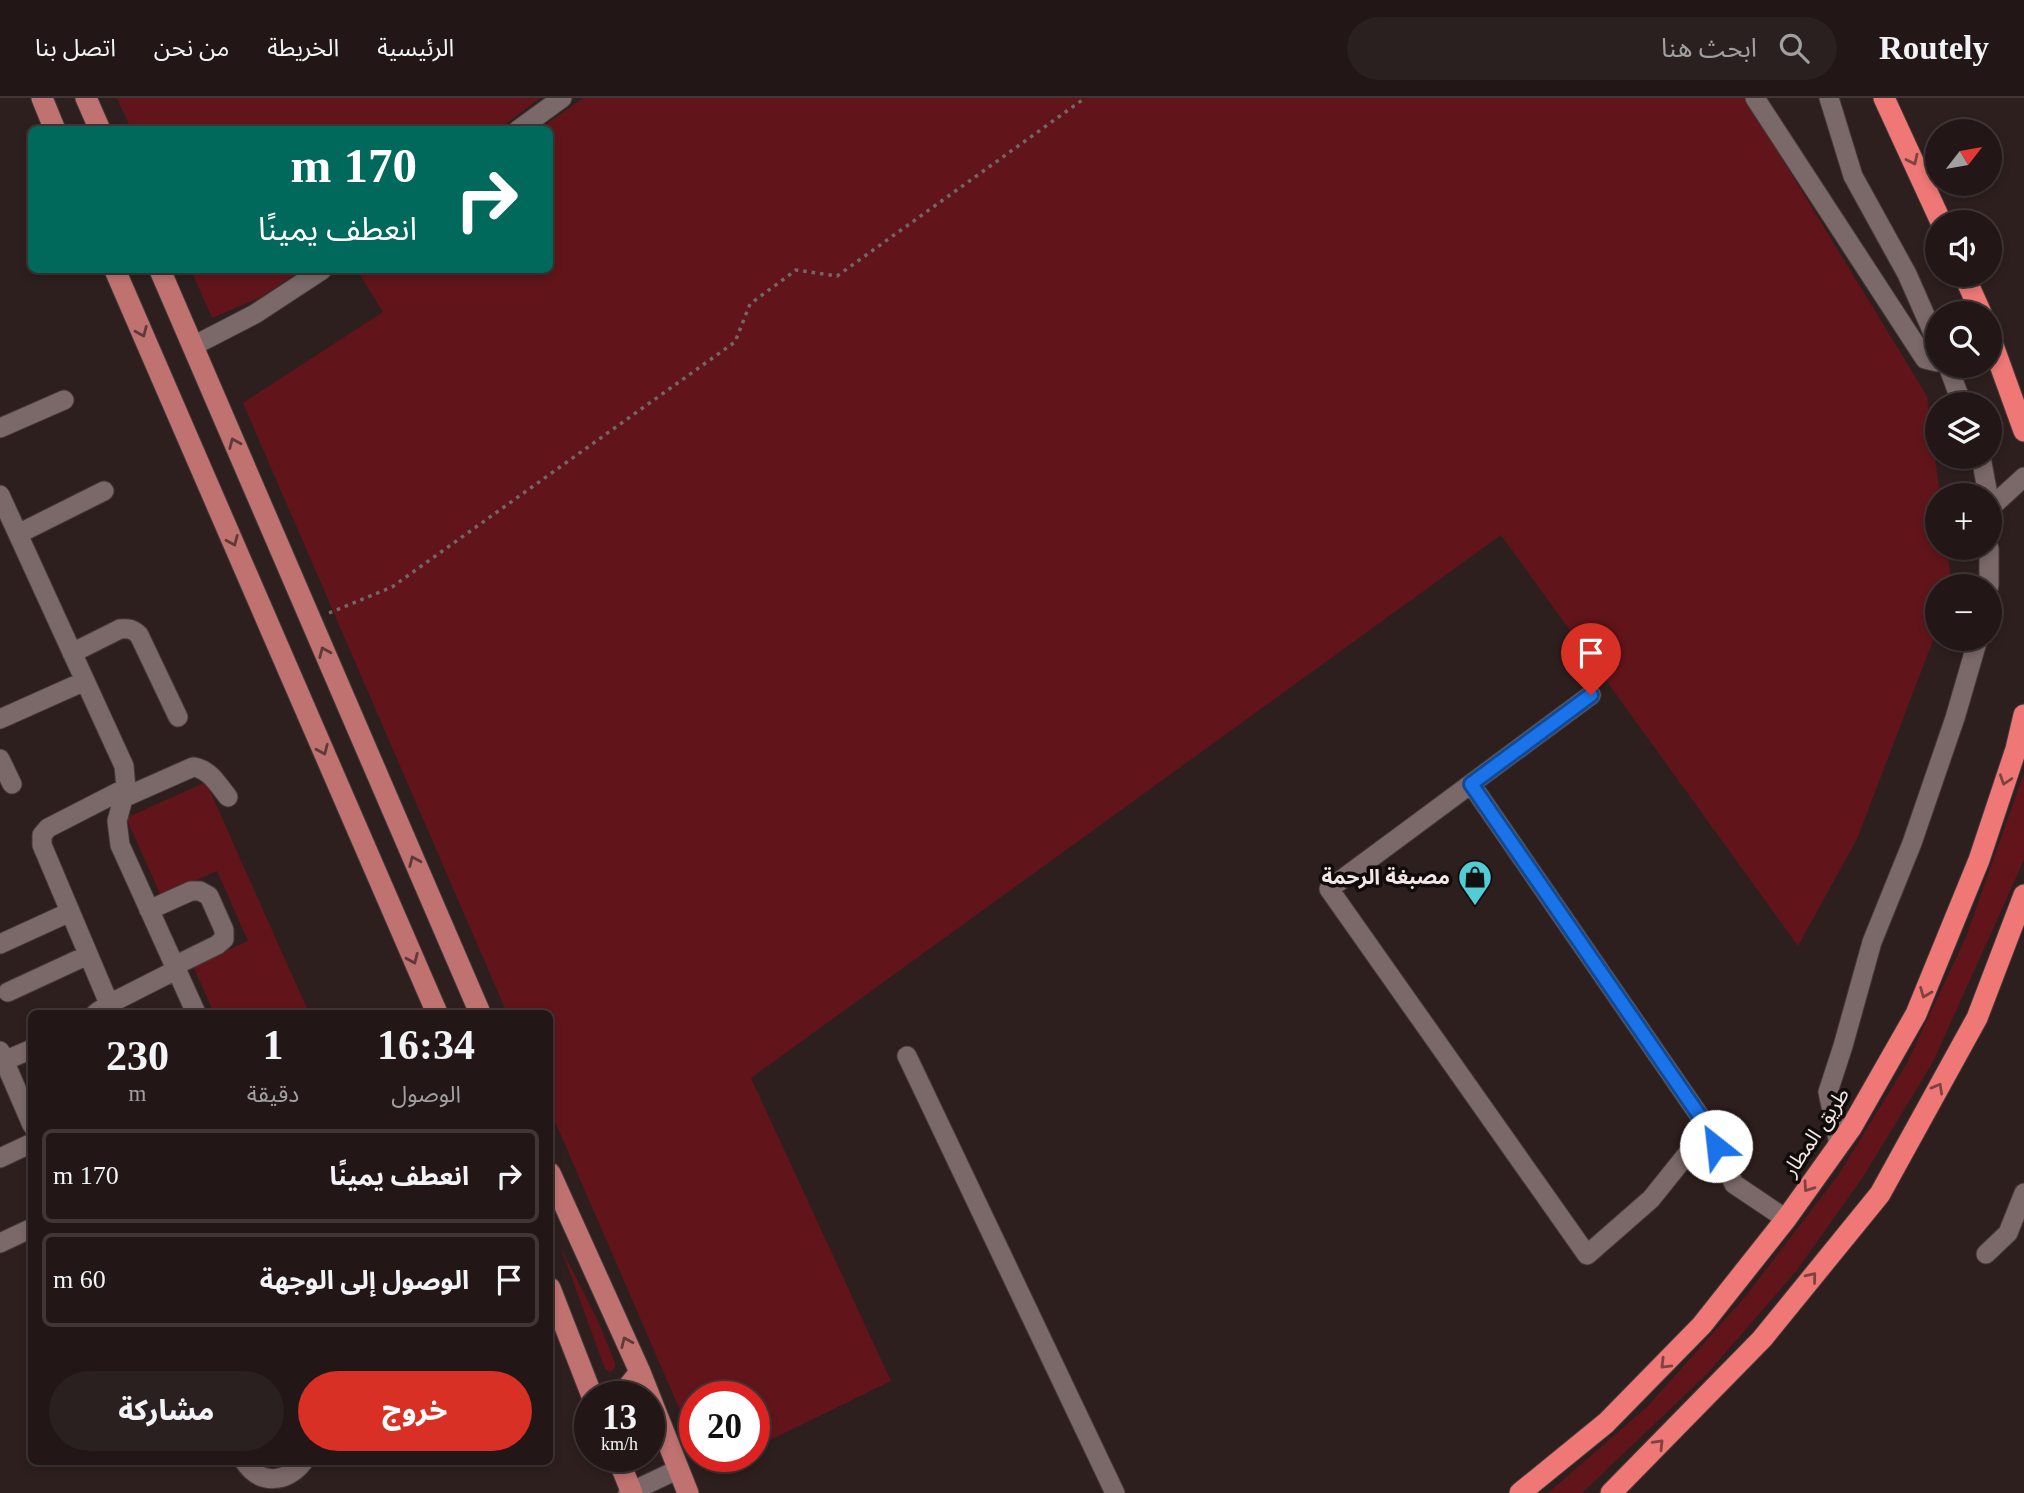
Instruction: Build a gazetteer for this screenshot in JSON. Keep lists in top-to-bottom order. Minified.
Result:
{"streets":{"highway":["طريق المطار"]},"places":{"shop":["مصبغة الرحمة"]},"north":"top right","page":{"header":"Routely","search":"ابحث هنا","nav":["الرئيسية","الخريطة","من نحن","اتصل بنا"],"map_buttons":["+","−"],"turn":["170 m","انعطف يمينًا"],"eta":["16:34","الوصول","1","دقيقة","230","m"],"list":[{"name":"انعطف يمينًا","value":"170 m"},{"name":"الوصول إلى الوجهة","value":"60 m"}],"buttons":["خروج","مشاركة"],"speed":"13 km/h","limit":"20"}}
